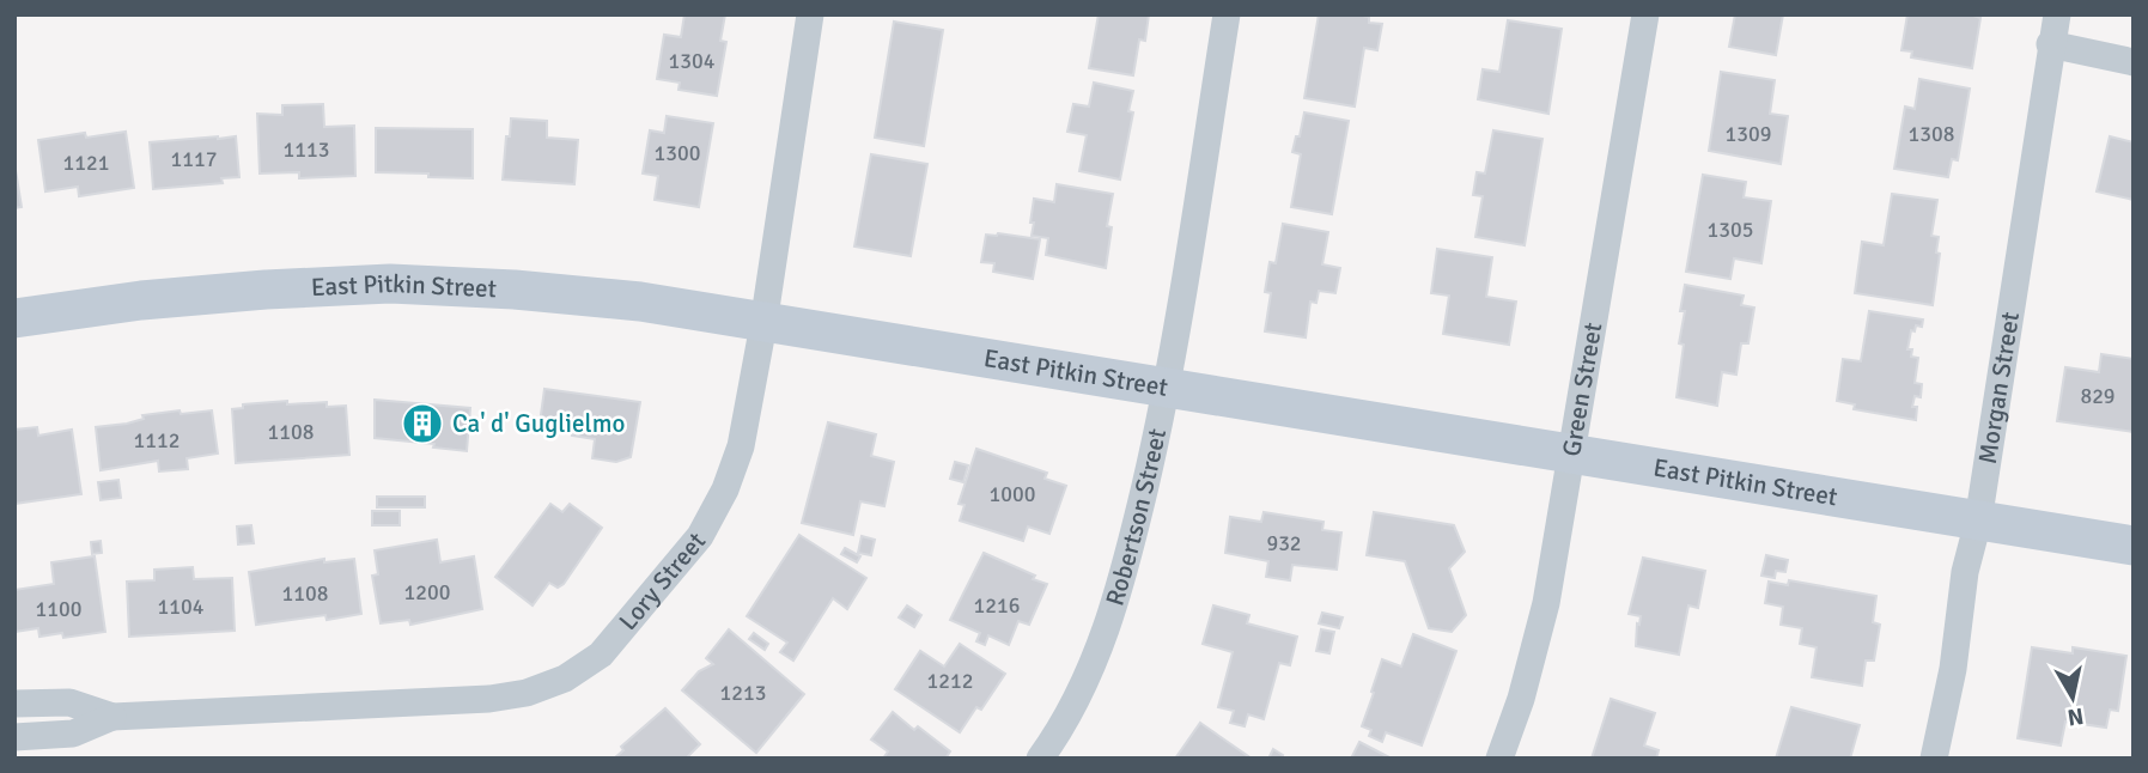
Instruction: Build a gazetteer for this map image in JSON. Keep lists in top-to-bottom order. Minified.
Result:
{"streets":{"street":["East Pitkin Street","Morgan Street","Green Street","Robertson Street","Lory Street"]},"crossings":[["East Pitkin Street","Morgan Street"],["East Pitkin Street","Green Street"],["East Pitkin Street","Robertson Street"],["East Pitkin Street","Lory Street"]],"places":{"building":["Ca' d' Guglielmo"]},"house_numbers":["1304","1309","1308","1113","1300","1117","1121","1305","829","1108","1112","1000","932","1200","1108","1216","1104","1100","1212","1213"],"north":"bottom"}
